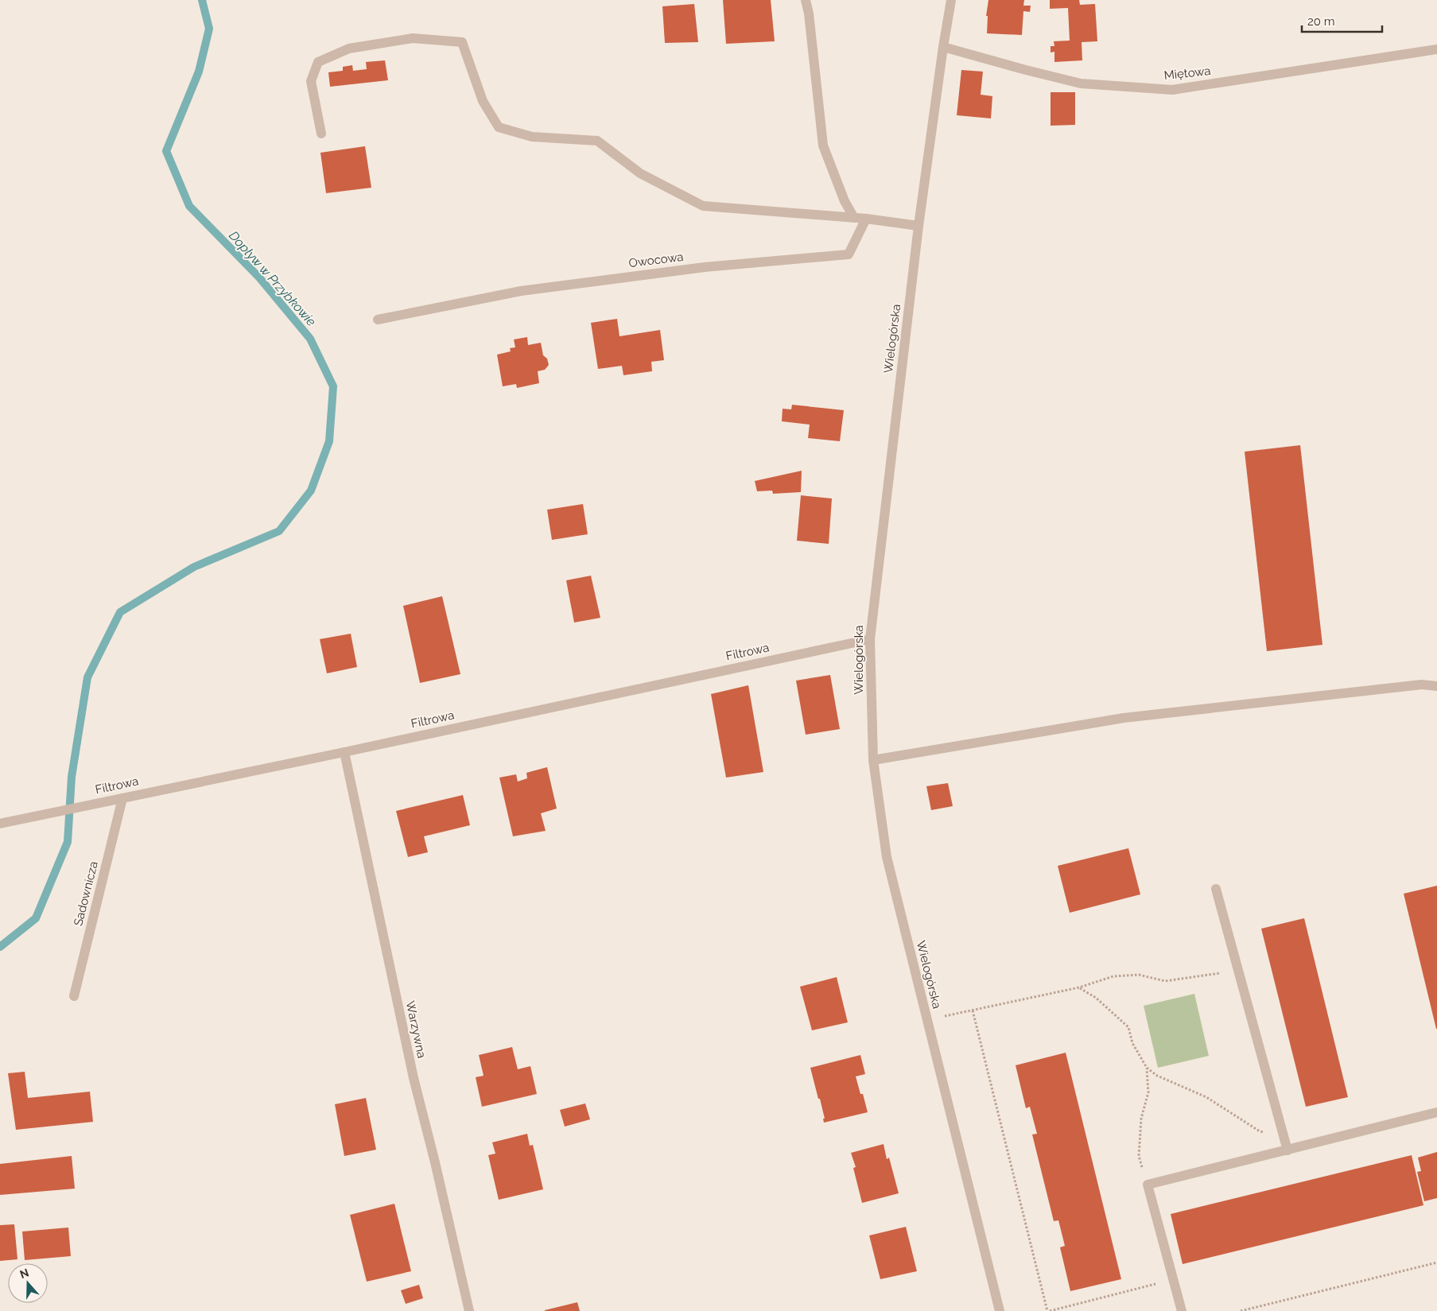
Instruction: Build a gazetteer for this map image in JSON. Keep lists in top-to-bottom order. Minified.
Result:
{"streets":{"street":["Miętowa","Owocowa","Wielogórska","Filtrowa","Sadownicza","Warzywna"]},"crossings":[["Miętowa","Wielogórska"],["Wielogórska","Filtrowa"],["Filtrowa","Sadownicza"],["Filtrowa","Warzywna"]],"water":["Dopływ w Przybkowie"],"scale_bar":"20 m","north":"top"}
